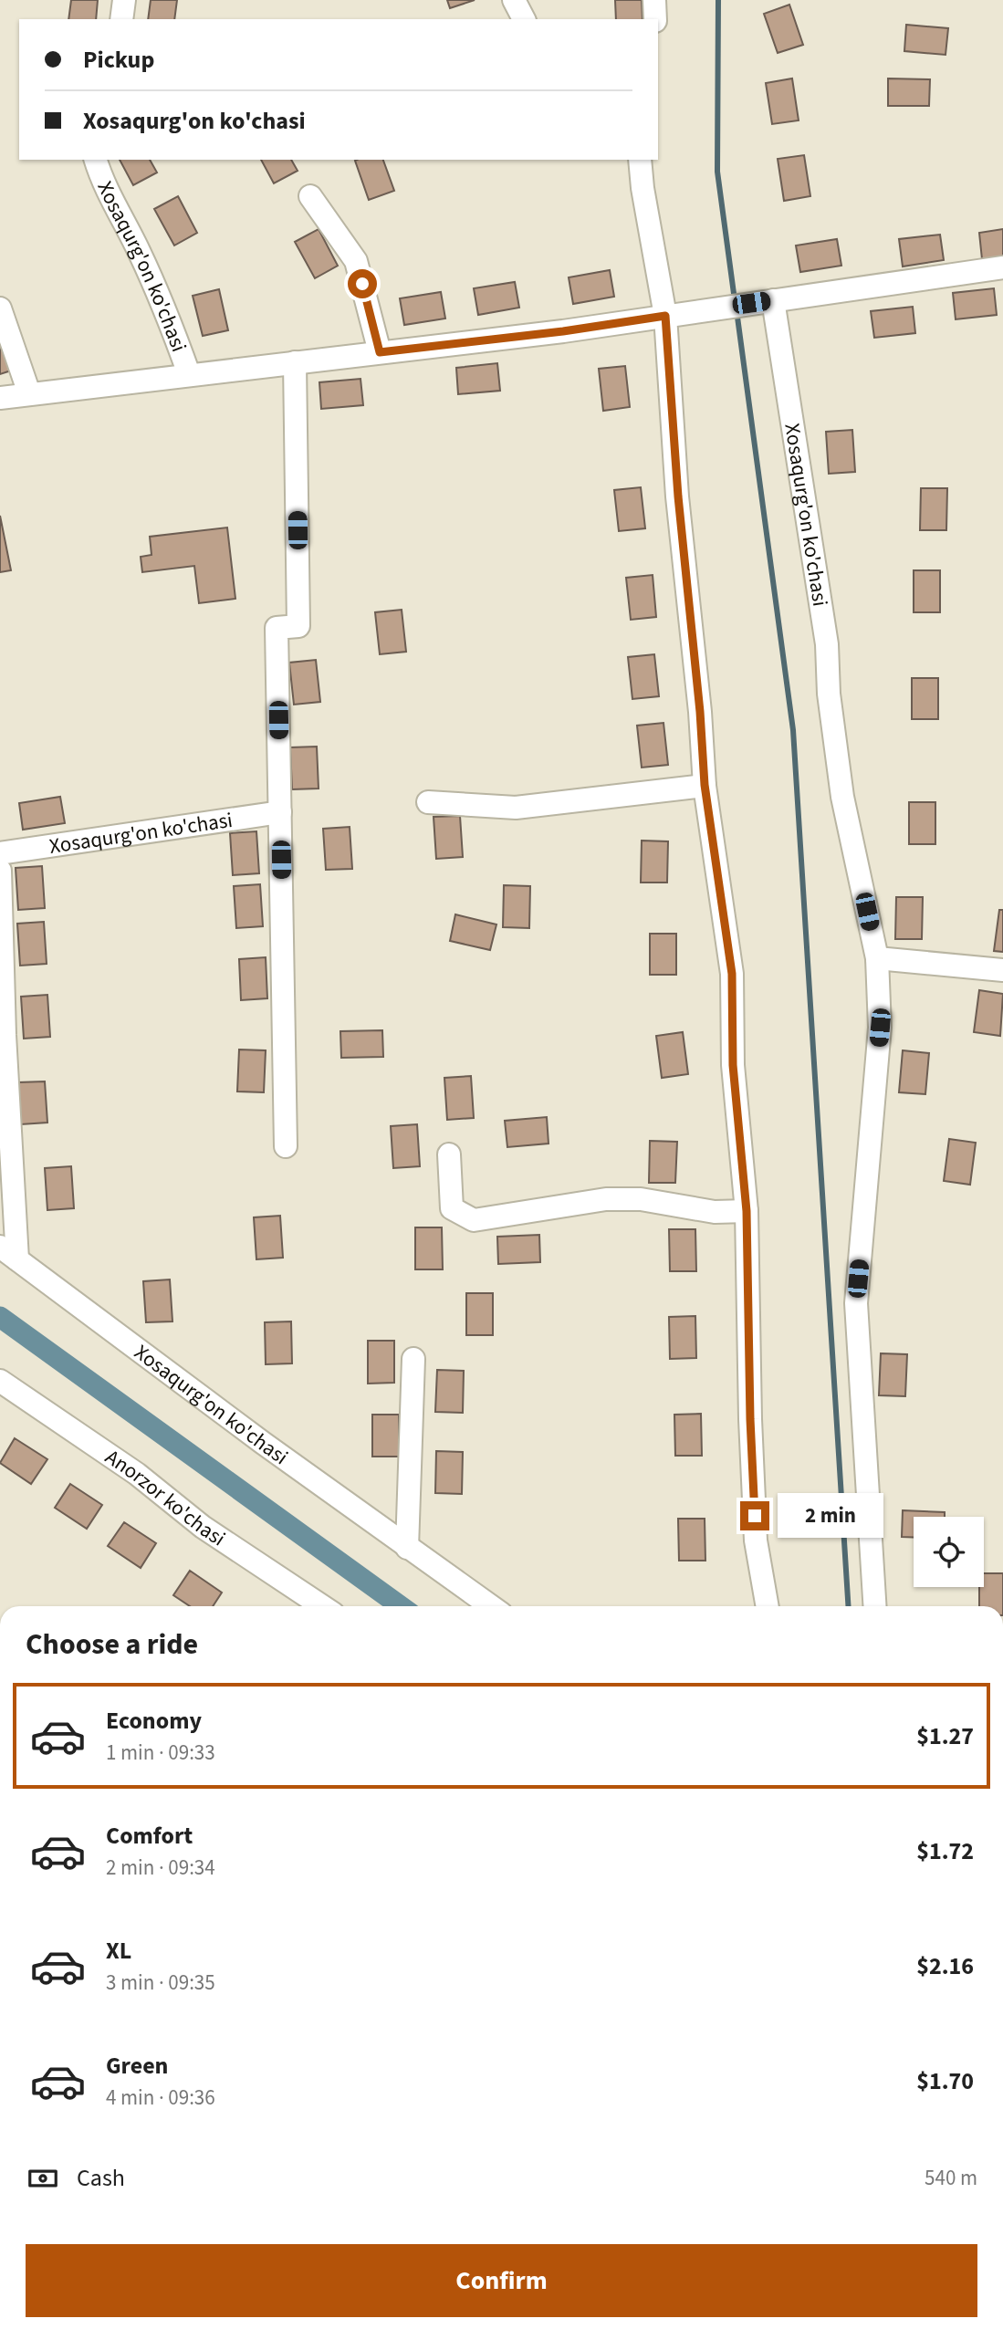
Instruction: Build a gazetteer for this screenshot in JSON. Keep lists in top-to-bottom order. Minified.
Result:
{"streets":{"street":["Xosaqurg'on ko'chasi","Anorzor ko'chasi"]},"page":{"banner":["Pickup","Xosaqurg'on ko'chasi"],"bubble":"2 min","heading":"Choose a ride","list":[{"name":"Economy","note":"1 min · 09:33","value":"$1.27"},{"name":"Comfort","note":"2 min · 09:34","value":"$1.72"},{"name":"XL","note":"3 min · 09:35","value":"$2.16"},{"name":"Green","note":"4 min · 09:36","value":"$1.70"}],"pay":["Cash","540 m"],"buttons":"Confirm"}}
